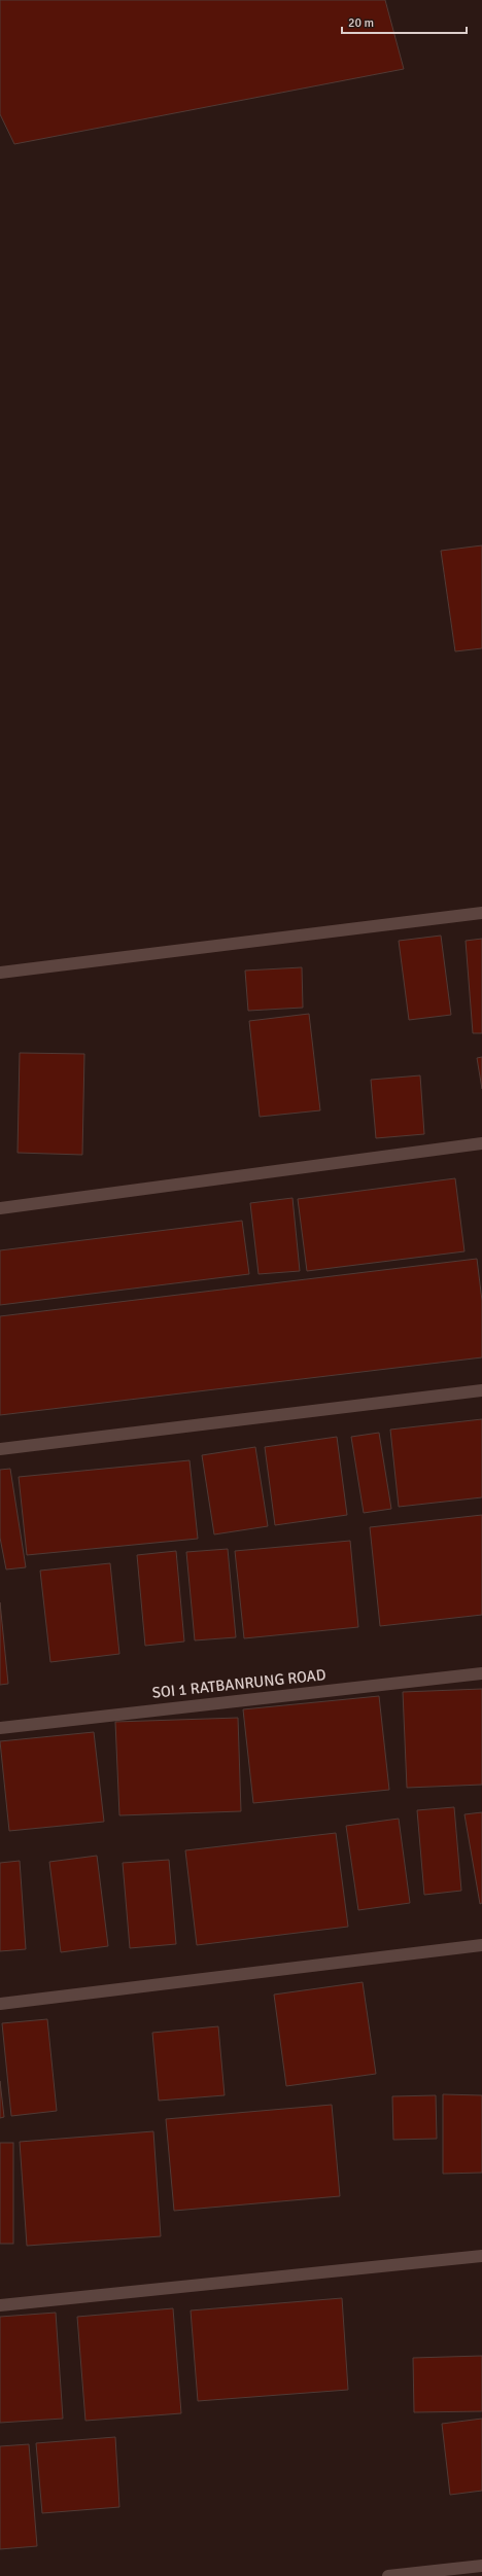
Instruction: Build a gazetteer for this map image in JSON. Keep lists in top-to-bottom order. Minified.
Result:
{"streets":{"street":["SOI 1 RATBANRUNG ROAD"]},"scale_bar":"20 m"}
